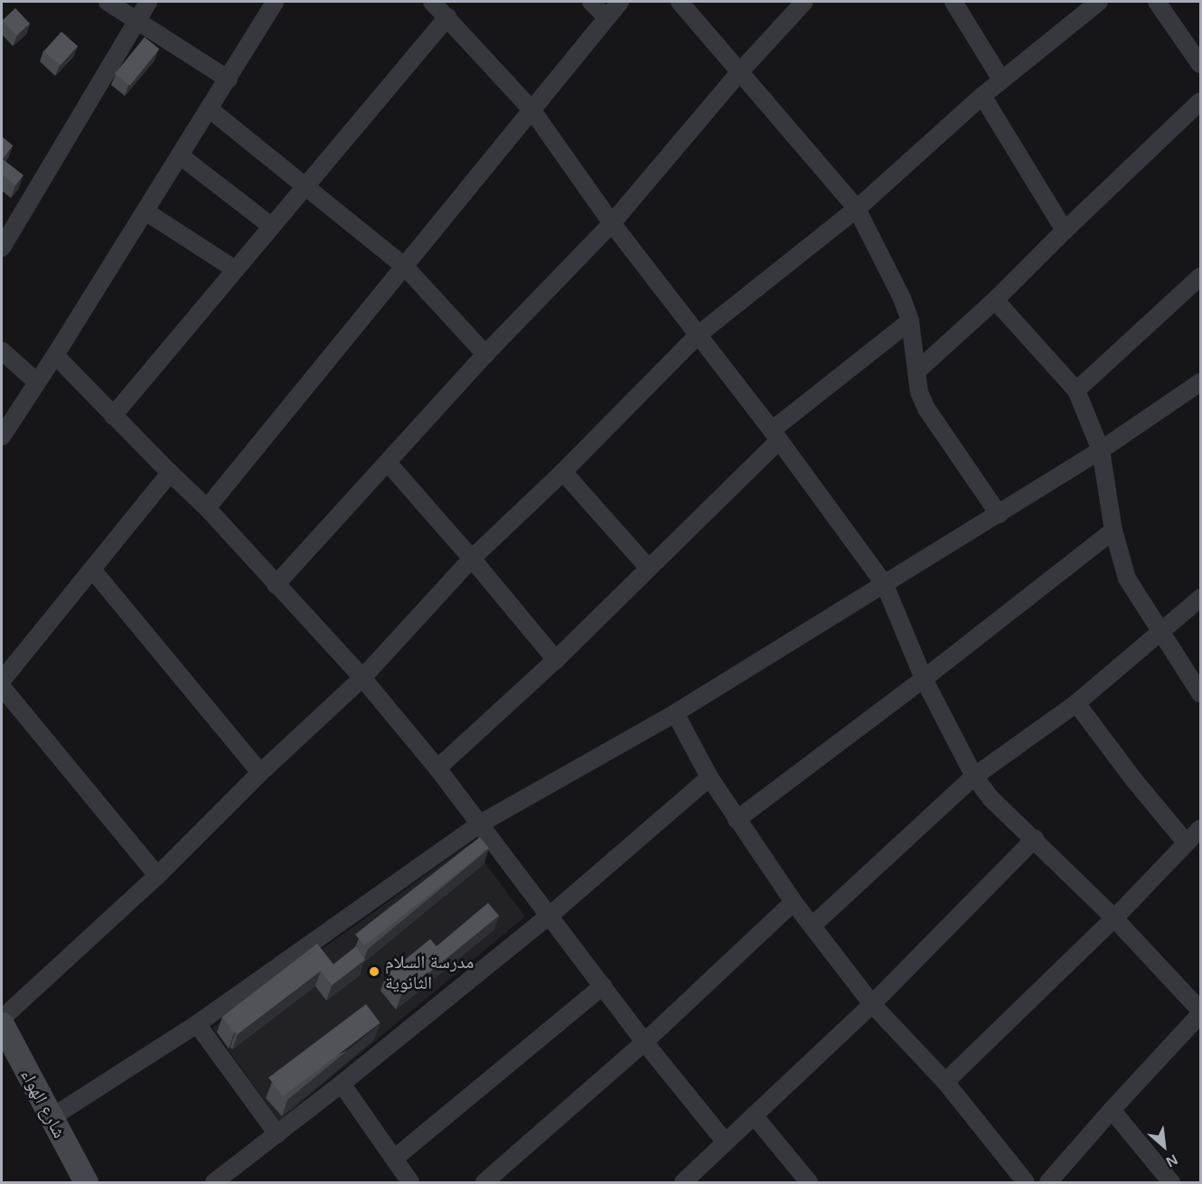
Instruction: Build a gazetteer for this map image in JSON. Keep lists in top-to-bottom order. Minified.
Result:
{"streets":{"street":["شارع الهواء"]},"places":["مدرسة السلام الثانوية"],"north":"bottom right"}
